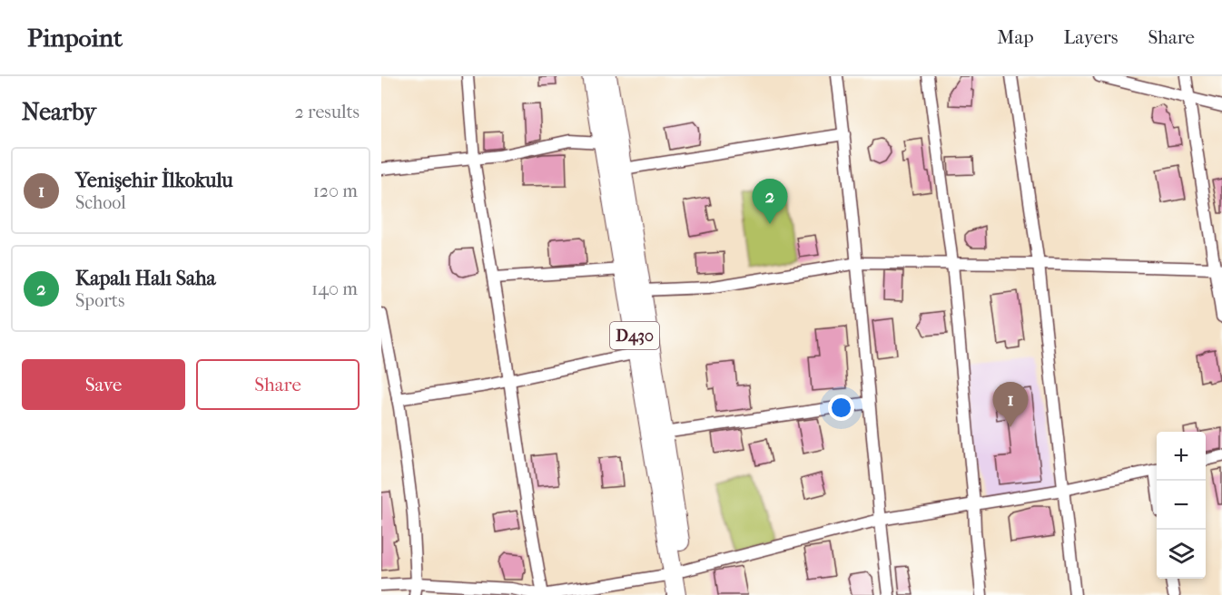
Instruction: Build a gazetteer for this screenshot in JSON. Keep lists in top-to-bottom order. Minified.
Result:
{"streets":{"highway":["D430"]},"page":{"header":"Pinpoint","nav":["Map","Layers","Share"],"heading":["Nearby","2 results"],"list":[{"mark":"1","name":"Yenişehir İlkokulu","note":"School","value":"120 m"},{"mark":"2","name":"Kapalı Halı Saha","note":"Sports","value":"140 m"}],"pins":["2","1"],"buttons":["Save","Share"],"map_buttons":["+","−"]}}
